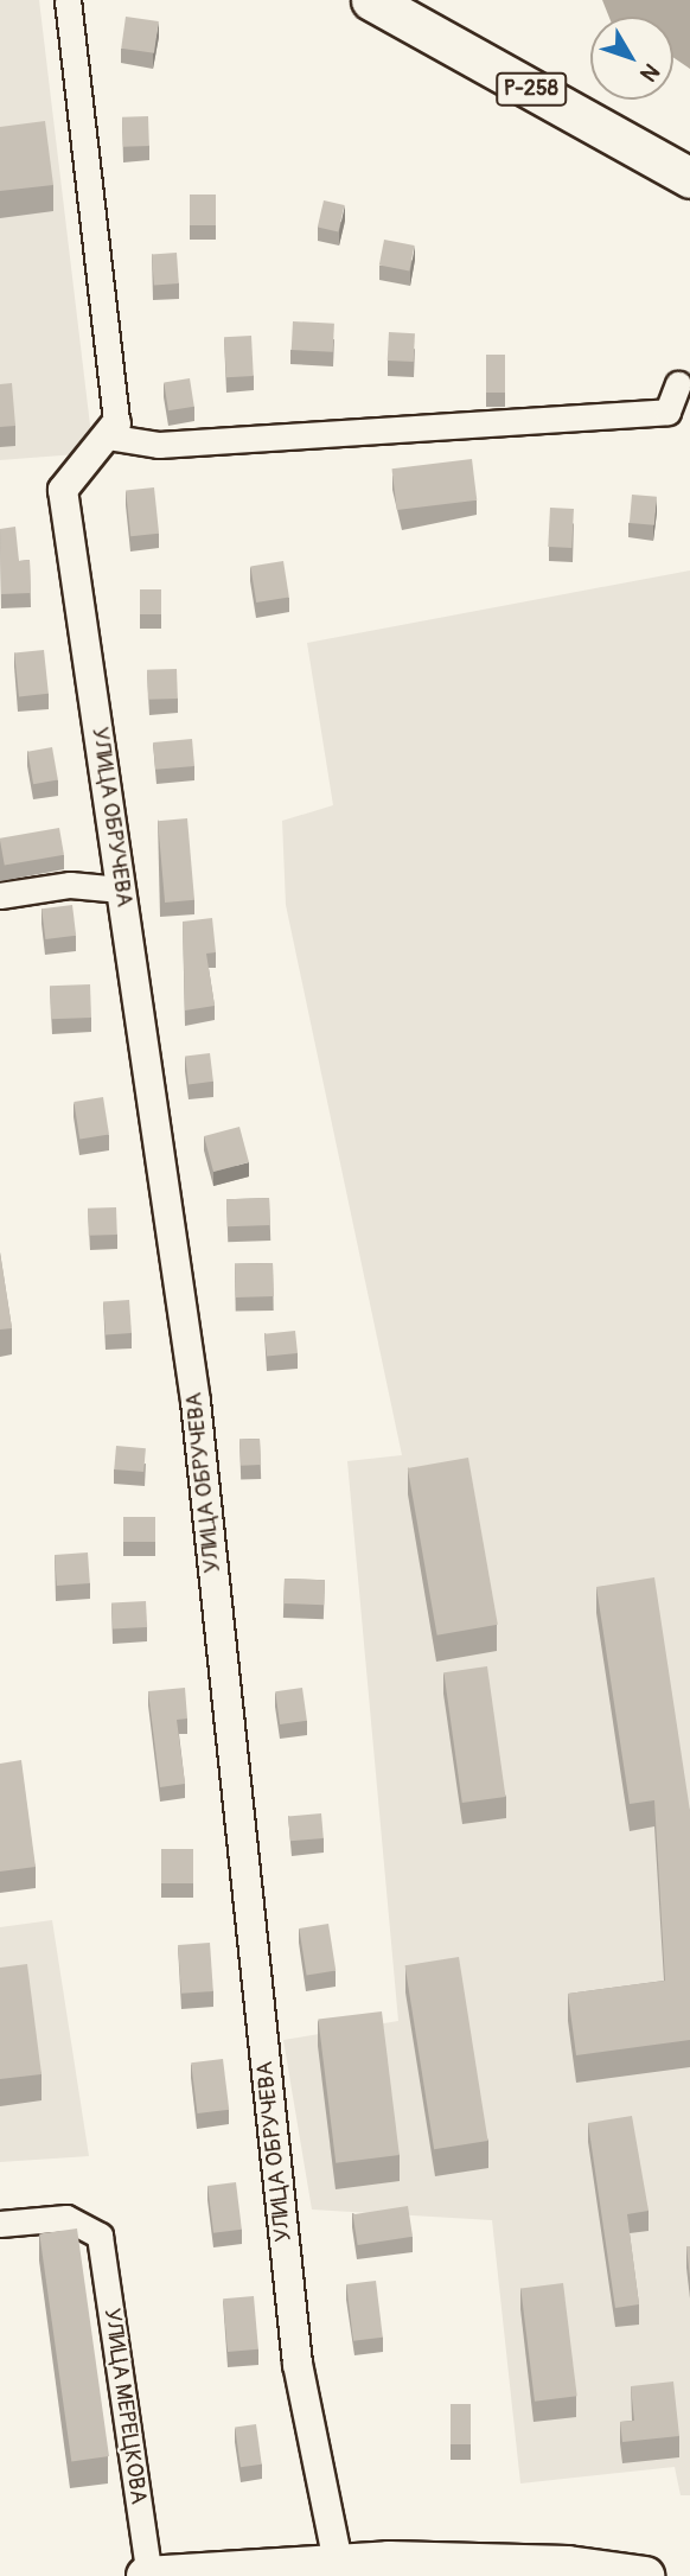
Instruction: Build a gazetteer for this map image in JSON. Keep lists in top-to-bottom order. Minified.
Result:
{"streets":{"highway":["Р-258"],"street":["УЛИЦА ОБРУЧЕВА","УЛИЦА МЕРЕЦКОВА"]},"north":"bottom right"}
